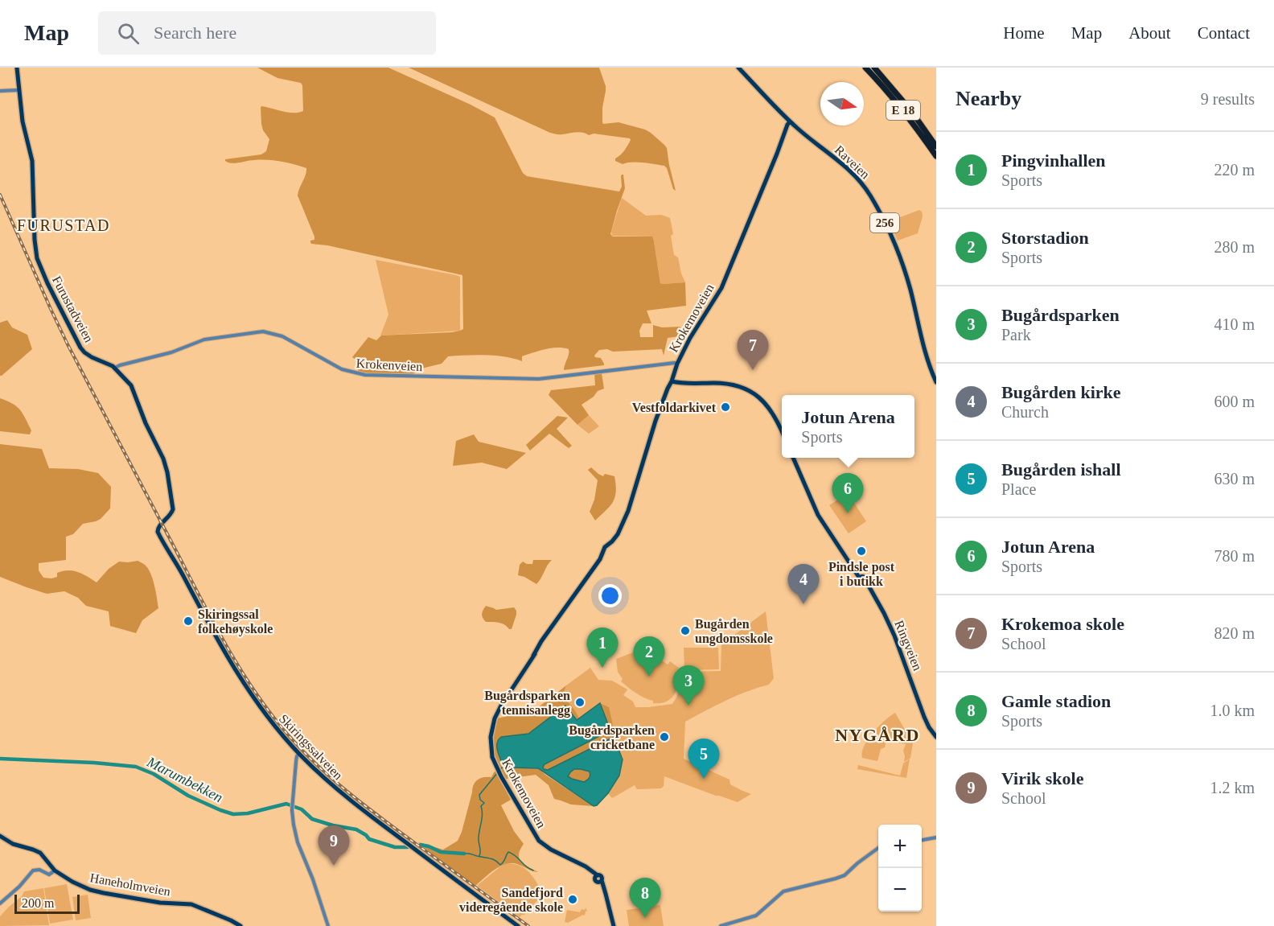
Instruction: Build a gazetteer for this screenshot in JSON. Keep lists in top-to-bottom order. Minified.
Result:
{"streets":{"highway":["E 18"],"main road":["Raveien","256","Furustadveien","Krokemoveien","Ringveien","Skiringssalveien","Haneholmveien"],"street":["Krokenveien"]},"crossings":[["Raveien","Krokemoveien"],["Furustadveien","Krokenveien"],["Furustadveien","Skiringssalveien"],["Krokemoveien","Krokenveien"]],"districts":["FURUSTAD","NYGÅRD"],"water":["Marumbekken"],"places":["Vestfoldarkivet","Pindsle post i butikk","Skiringssal folkehøyskole","Bugården ungdomsskole","Bugårdsparken tennisanlegg","Bugårdsparken cricketbane","Sandefjord videregående skole"],"scale_bar":"200 m","north":"right","page":{"header":"Map","search":"Search here","nav":["Home","Map","About","Contact"],"heading":["Nearby","9 results"],"list":[{"mark":"1","name":"Pingvinhallen","note":"Sports","value":"220 m"},{"mark":"2","name":"Storstadion","note":"Sports","value":"280 m"},{"mark":"3","name":"Bugårdsparken","note":"Park","value":"410 m"},{"mark":"4","name":"Bugården kirke","note":"Church","value":"600 m"},{"mark":"5","name":"Bugården ishall","note":"Place","value":"630 m"},{"mark":"6","name":"Jotun Arena","note":"Sports","value":"780 m"},{"mark":"7","name":"Krokemoa skole","note":"School","value":"820 m"},{"mark":"8","name":"Gamle stadion","note":"Sports","value":"1.0 km"},{"mark":"9","name":"Virik skole","note":"School","value":"1.2 km"}],"pins":["7","6","4","1","2","3","5","9","8"],"popup":["Jotun Arena","Sports"],"map_buttons":["+","−"],"scale":"200 m"}}
